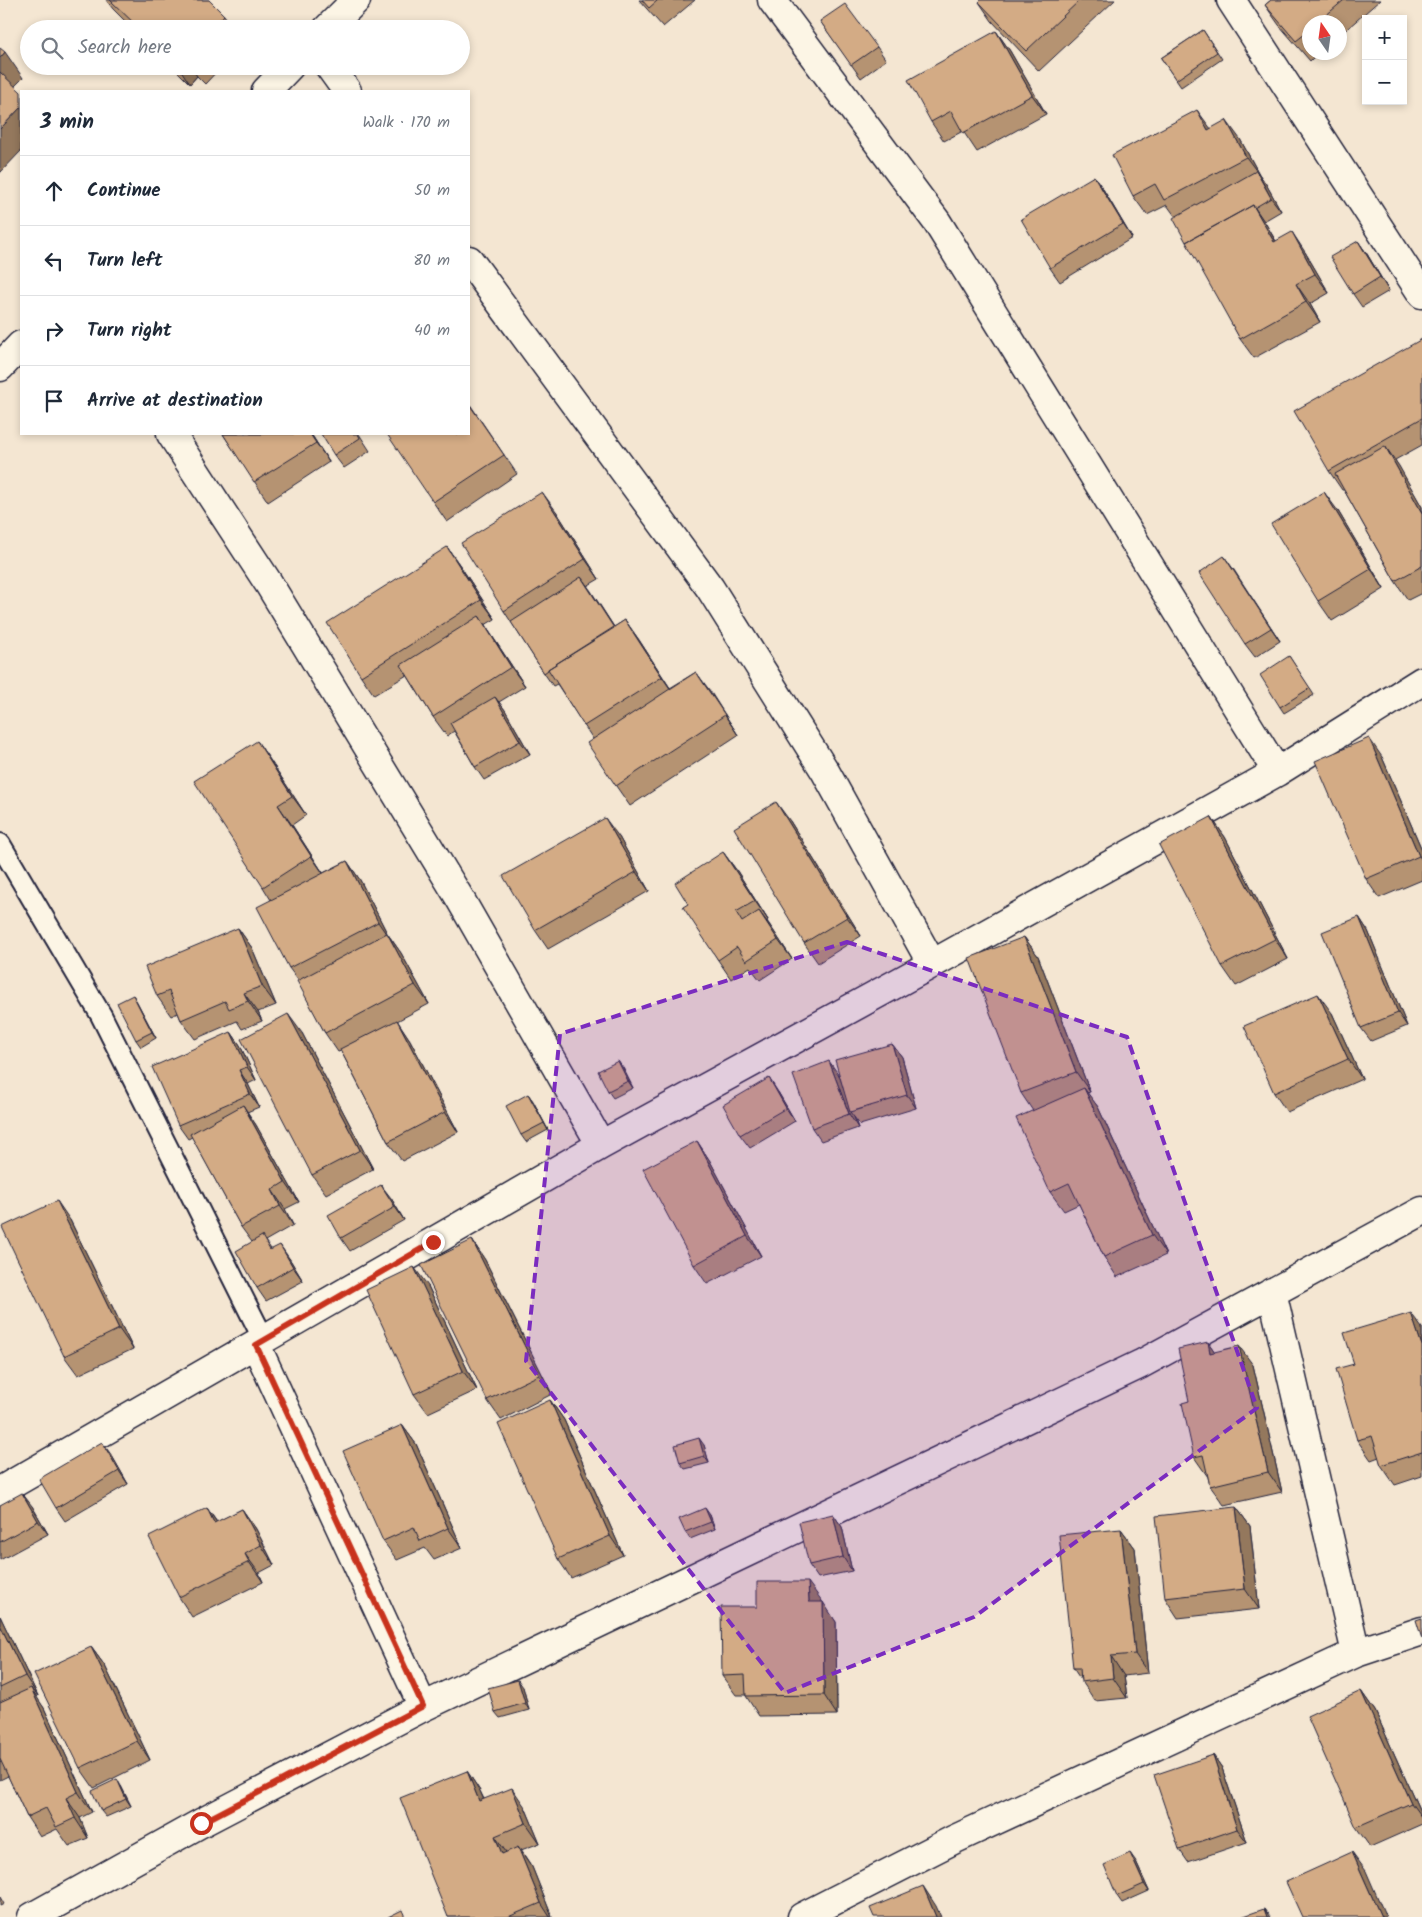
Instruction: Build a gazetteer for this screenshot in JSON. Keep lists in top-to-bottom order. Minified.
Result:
{"north":"top","page":{"map_buttons":["+","−"],"search":"Search here","heading":["3 min","Walk · 170 m"],"list":[["Continue","50 m"],["Turn left","80 m"],["Turn right","40 m"],"Arrive at destination"]}}
